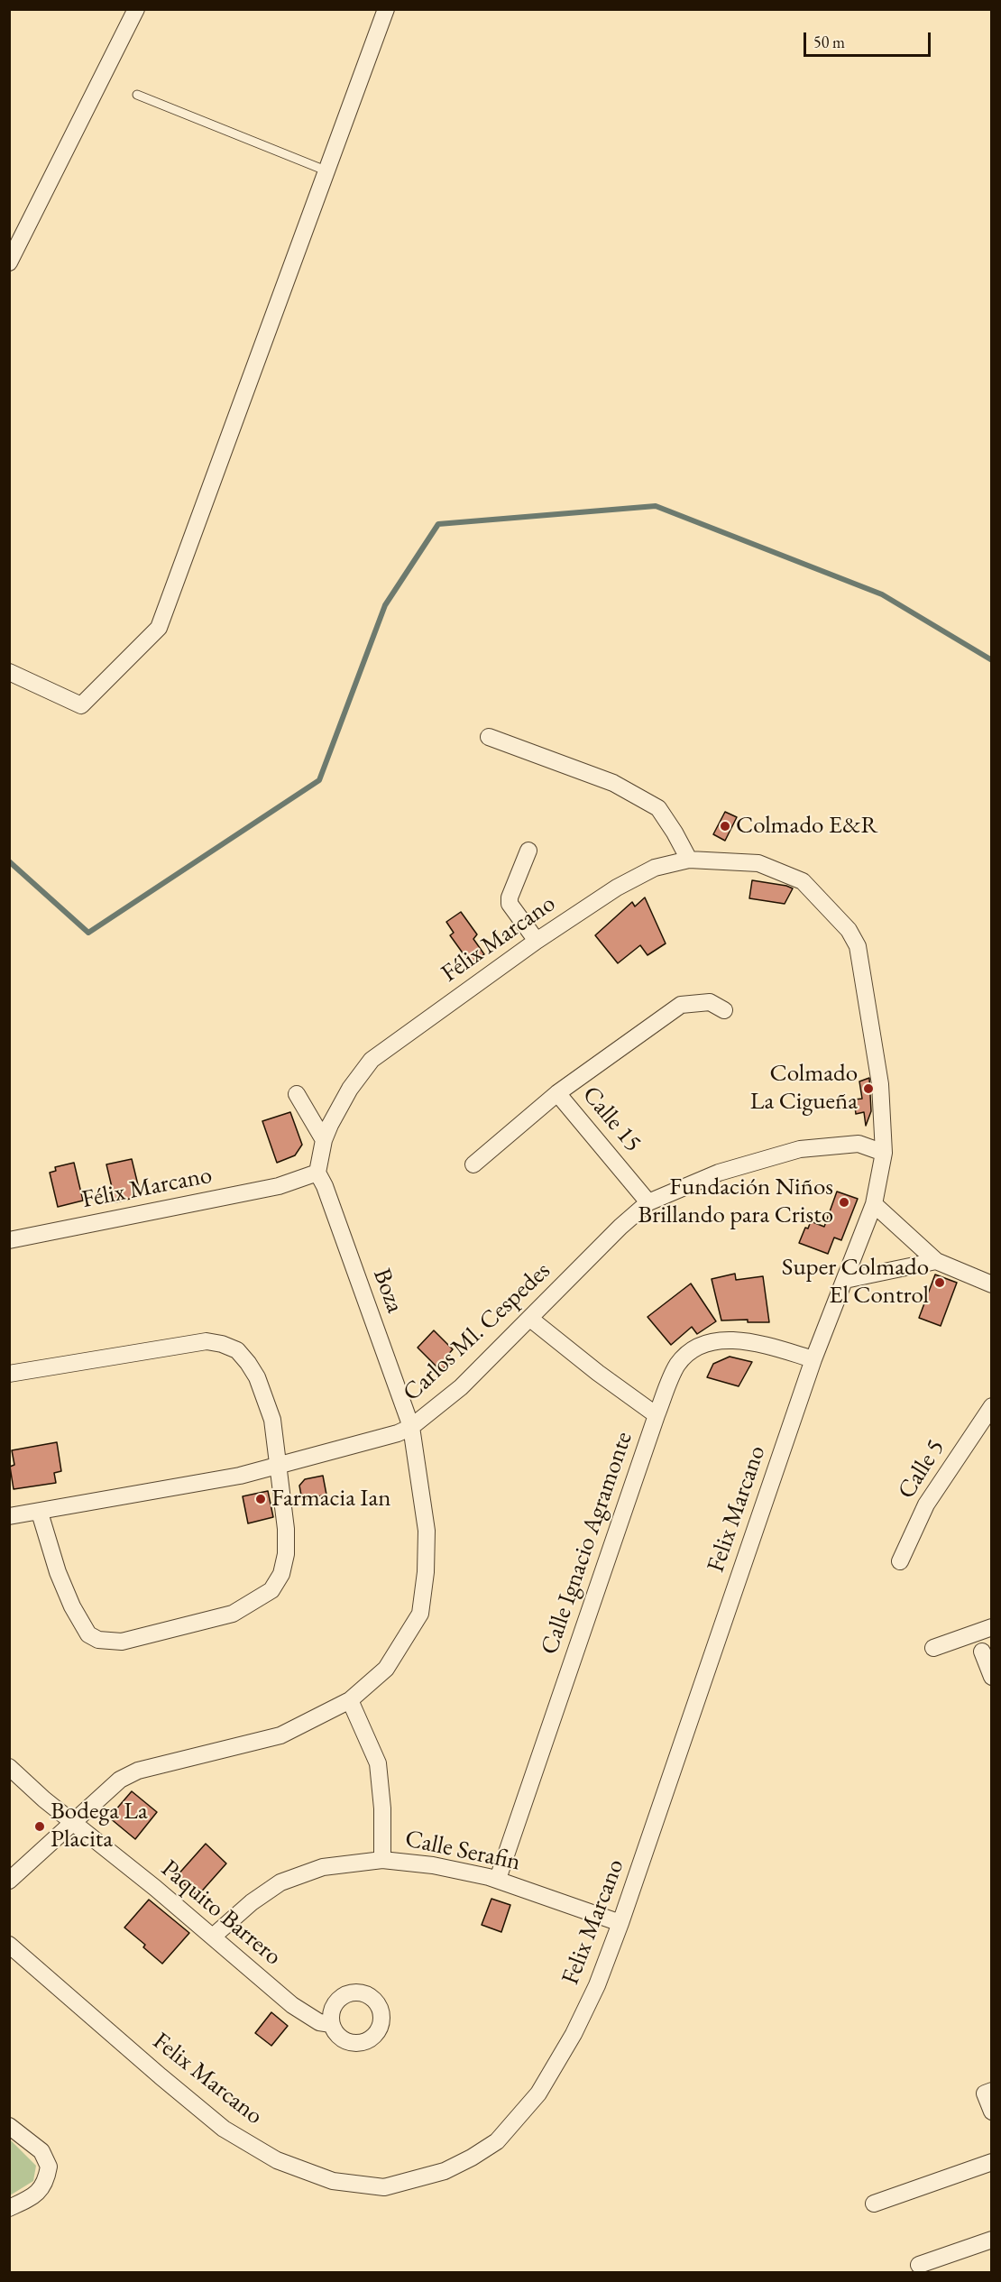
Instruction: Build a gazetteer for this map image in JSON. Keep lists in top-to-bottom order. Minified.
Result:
{"streets":{"street":["Félix Marcano","Calle 15","Boza","Carlos Ml. Cespedes","Calle 5","Felix Marcano","Calle Ignacio Agramonte","Calle Serafin","Paquito Barrero"]},"crossings":[["Félix Marcano","Boza"],["Félix Marcano","Carlos Ml. Cespedes"],["Félix Marcano","Felix Marcano"],["Calle 15","Carlos Ml. Cespedes"],["Boza","Carlos Ml. Cespedes"],["Boza","Paquito Barrero"],["Carlos Ml. Cespedes","Felix Marcano"],["Felix Marcano","Calle Ignacio Agramonte"],["Felix Marcano","Calle Serafin"],["Calle Ignacio Agramonte","Calle Serafin"],["Calle Serafin","Paquito Barrero"]],"places":["Colmado E&R","Colmado La Cigueña","Fundación Niños Brillando para Cristo","Super Colmado El Control","Farmacia Ian","Bodega La Placita"],"scale_bar":"50 m"}
